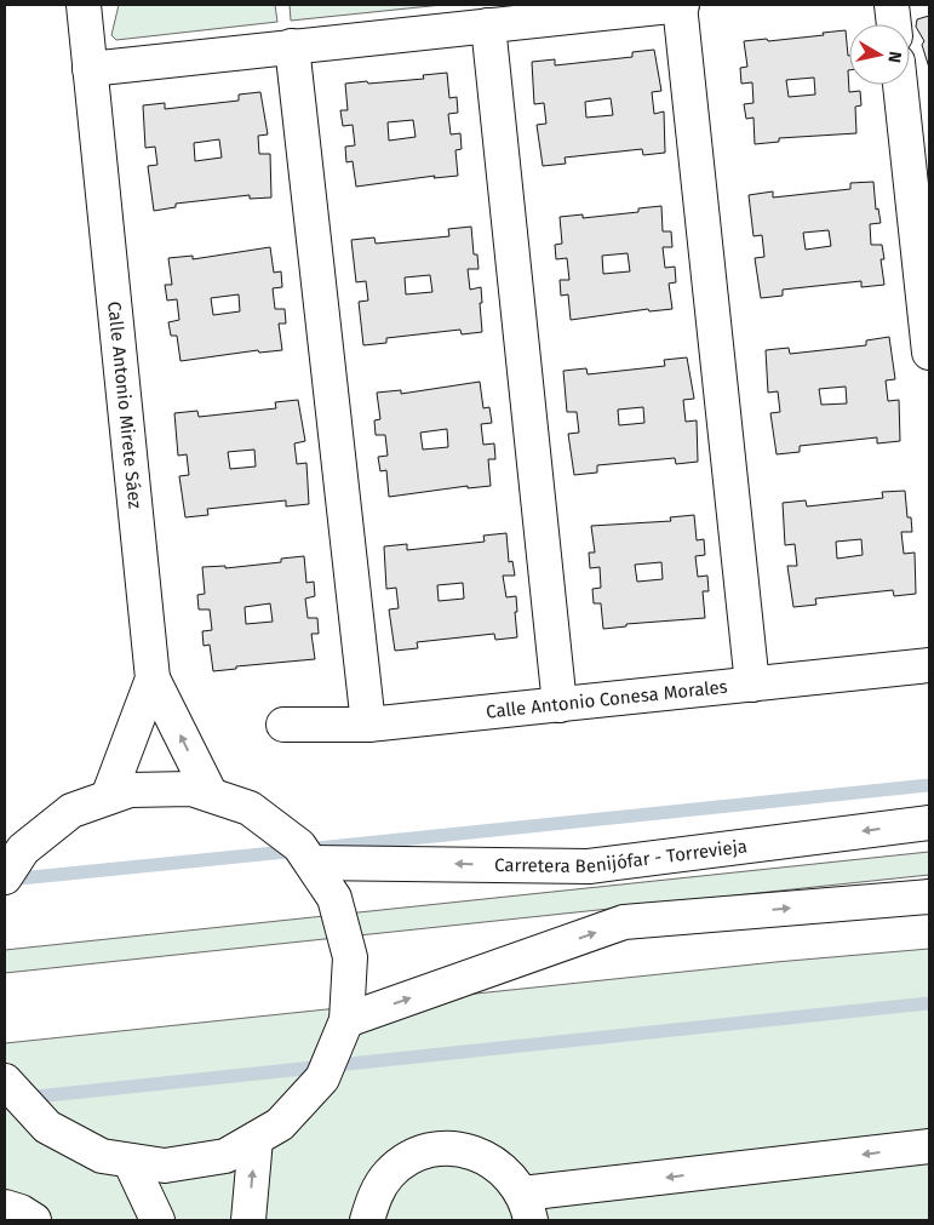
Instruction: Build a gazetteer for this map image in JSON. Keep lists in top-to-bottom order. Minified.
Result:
{"streets":{"street":["Calle Antonio Mirete Sáez","Calle Antonio Conesa Morales","Carretera Benijófar - Torrevieja"]},"north":"right"}
